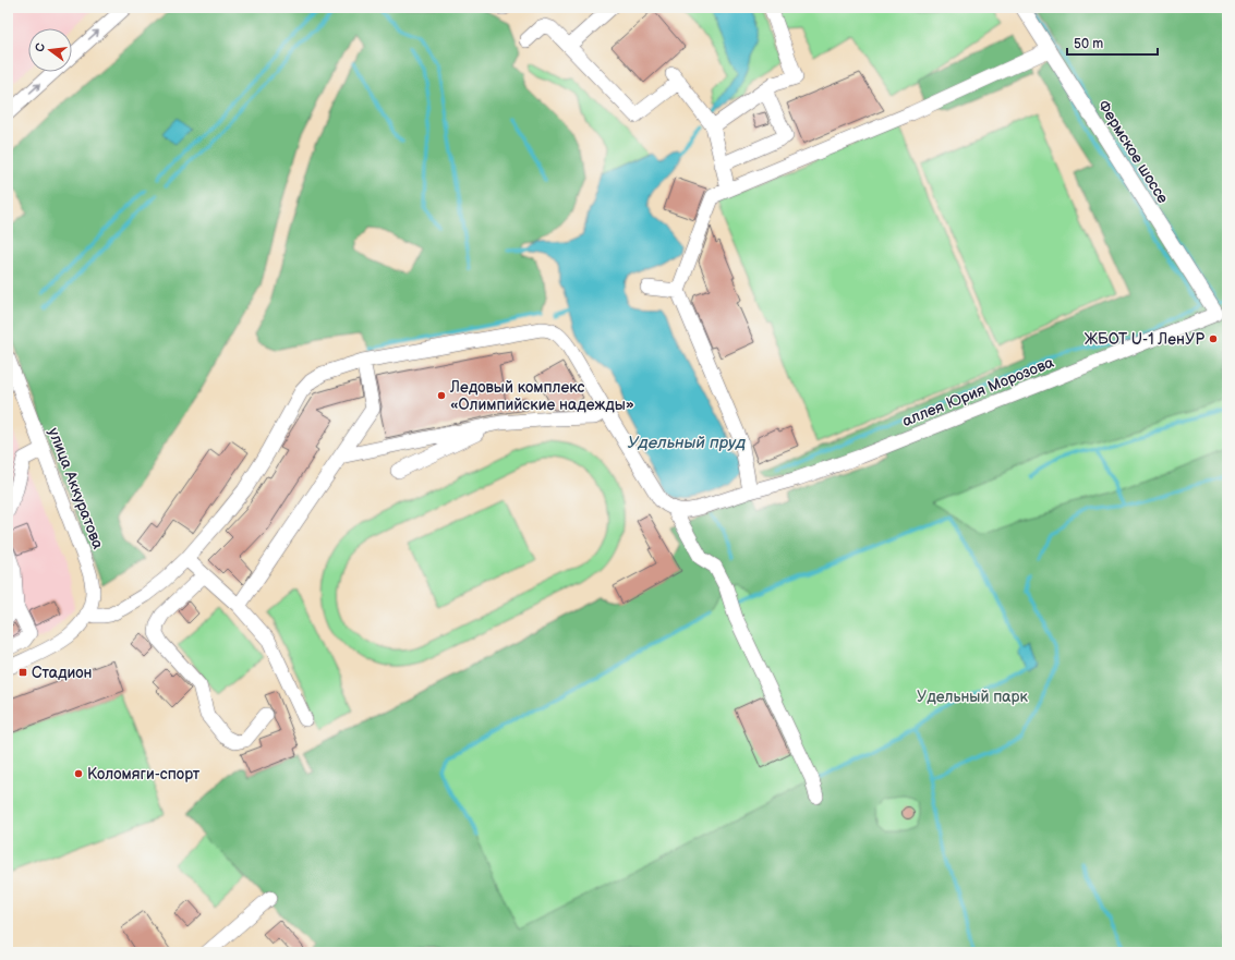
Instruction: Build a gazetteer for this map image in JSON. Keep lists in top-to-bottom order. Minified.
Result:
{"streets":{"street":["Фермское шоссе","аллея Юрия Морозова","улица Аккуратова"]},"crossings":[["Фермское шоссе","аллея Юрия Морозова"]],"water":["Удельный пруд"],"parks":["Удельный парк"],"places":{"other":["ЖБОТ U-1 ЛенУР","Ледовый комплекс «Олимпийские надежды»","Коломяги-спорт"],"transit":["Стадион"]},"scale_bar":"50 m","north":"left"}
